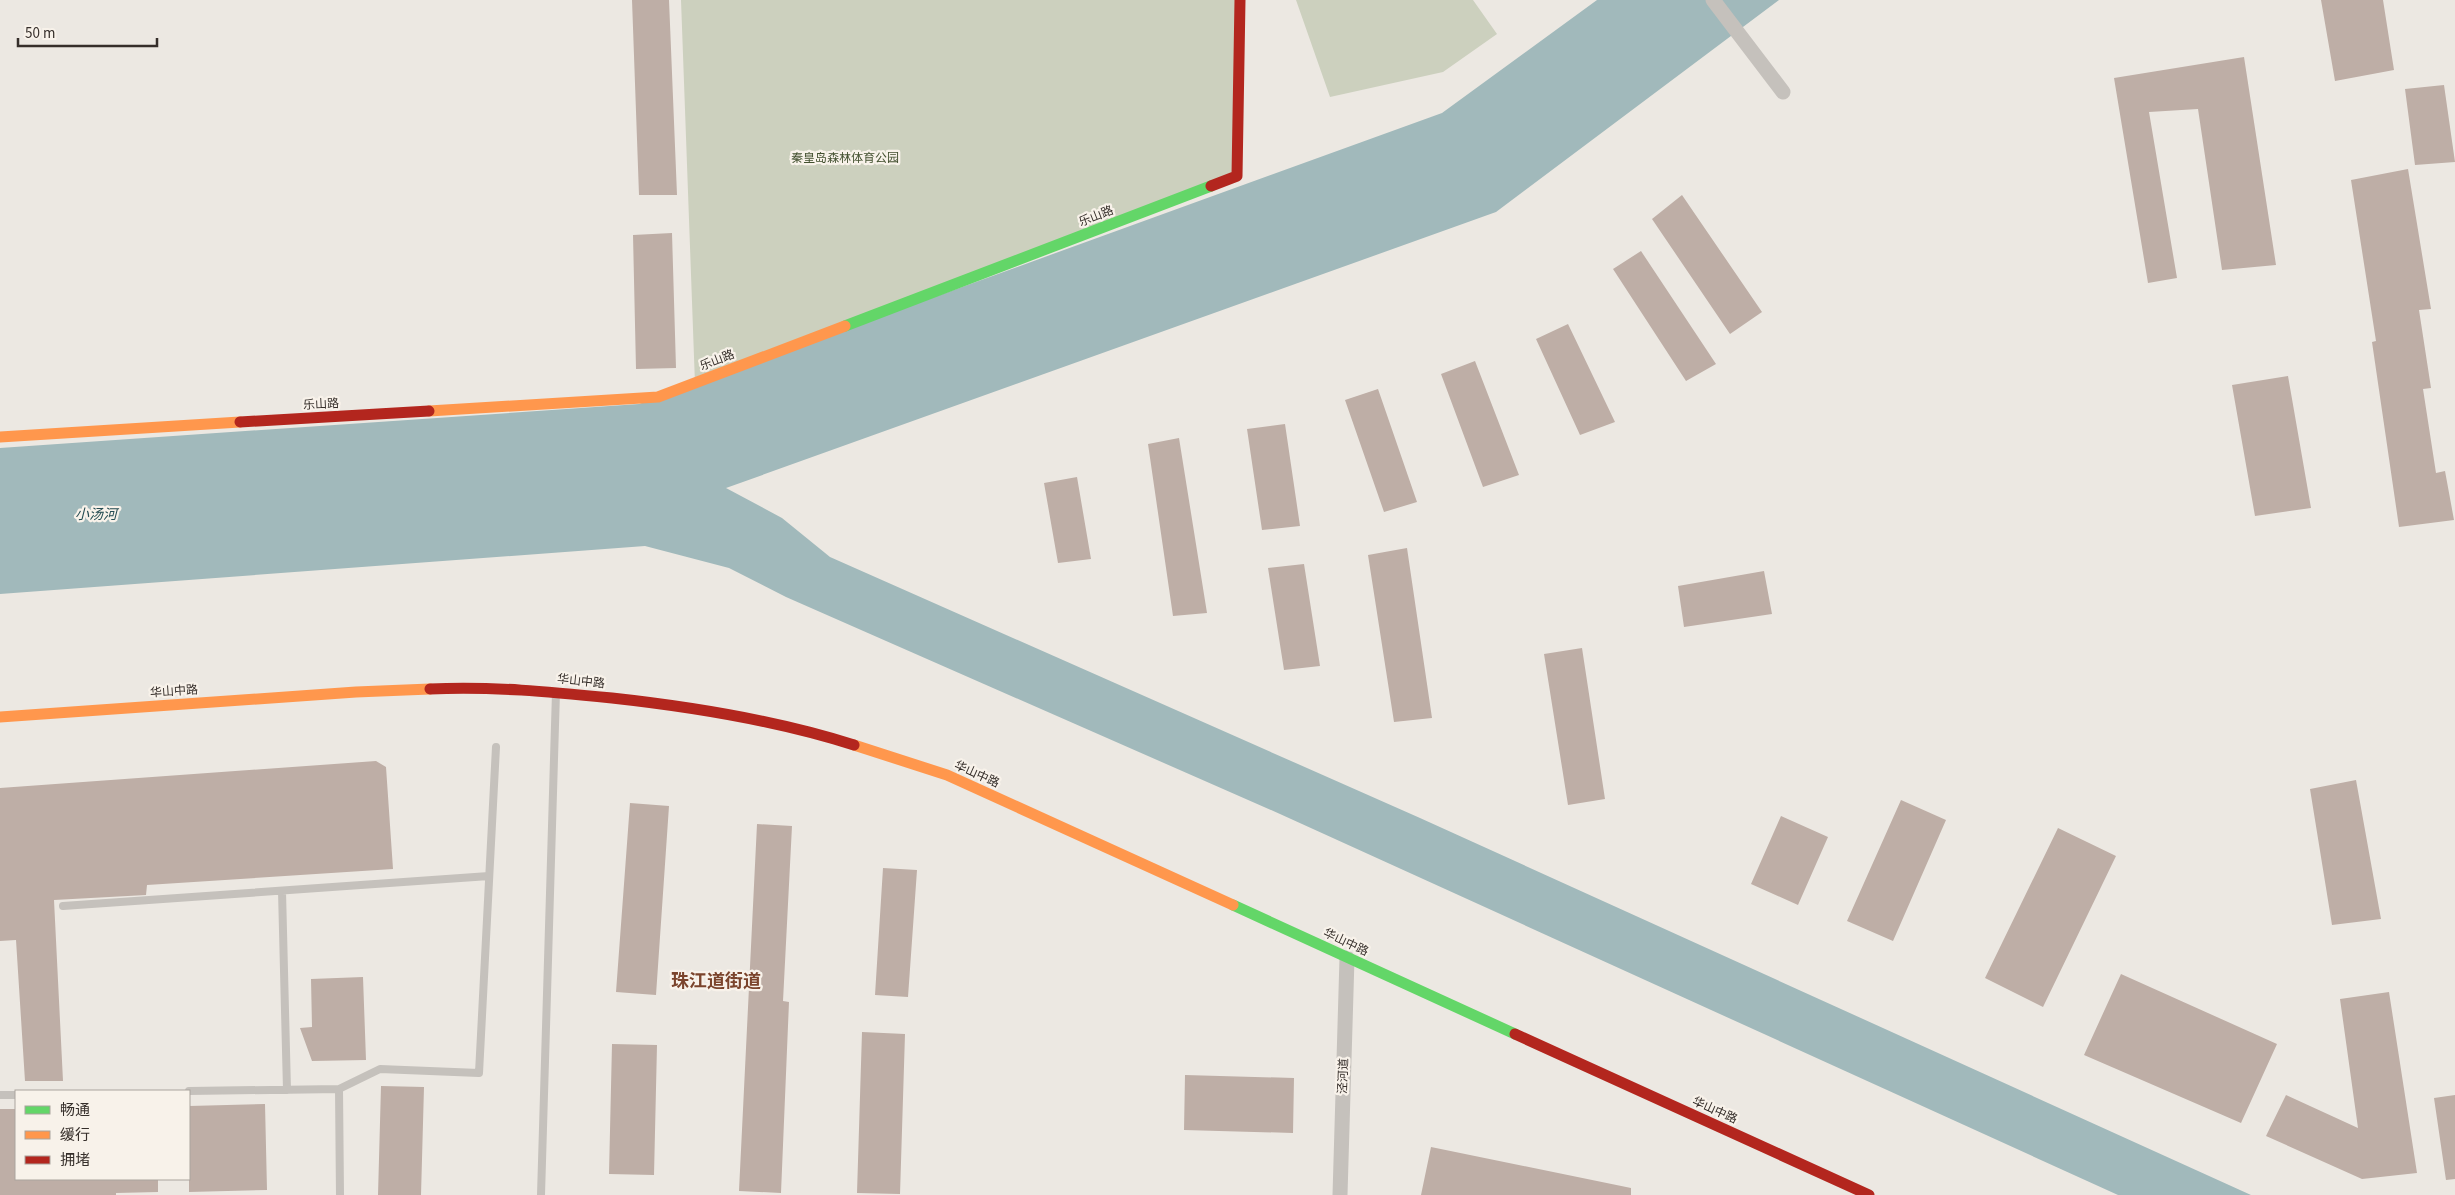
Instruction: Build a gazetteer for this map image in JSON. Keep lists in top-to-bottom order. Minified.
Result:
{"streets":{"street":["乐山路","华山中路","泾河道"]},"crossings":[["华山中路","泾河道"]],"districts":["珠江道街道"],"water":["小汤河"],"parks":["秦皇岛森林体育公园"],"legend":["畅通","缓行","拥堵"],"scale_bar":"50 m"}
